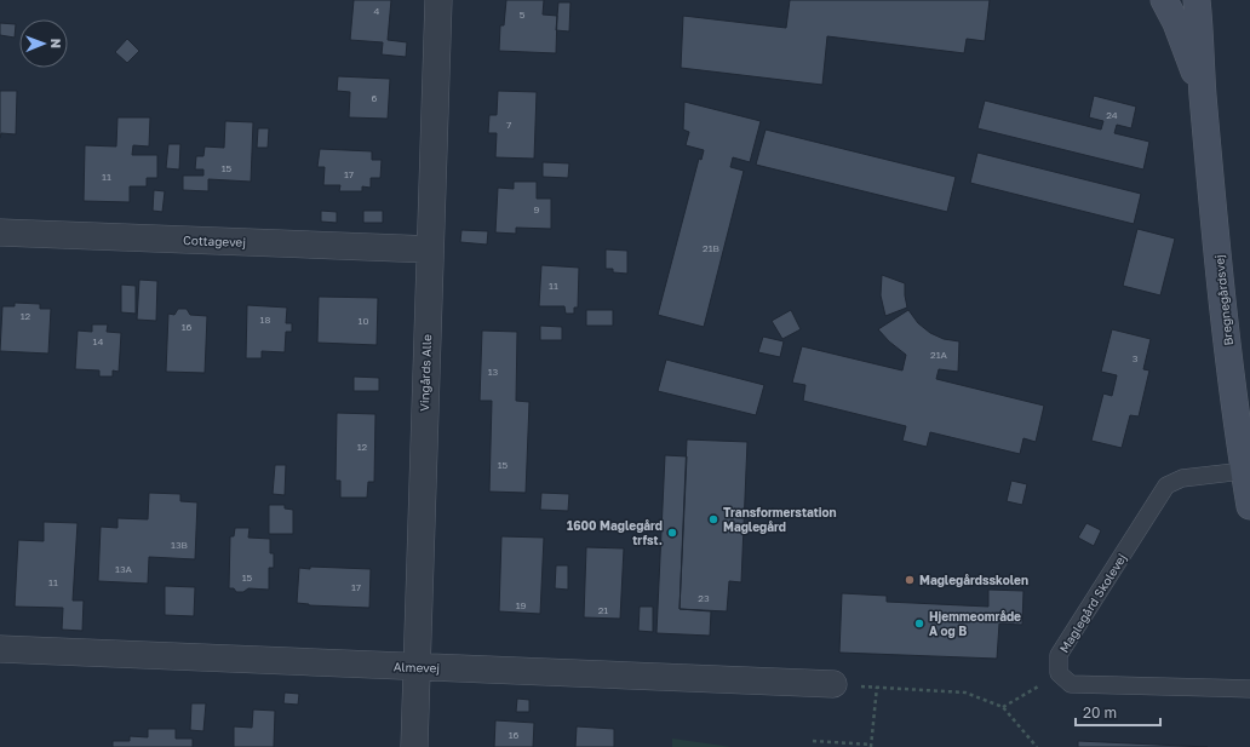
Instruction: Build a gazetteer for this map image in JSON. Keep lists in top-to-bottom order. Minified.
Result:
{"streets":{"street":["Cottagevej","Bregnegårdsvej","Vingårds Alle","Almevej"],"lane":["Maglegård Skolevej"]},"crossings":[["Cottagevej","Vingårds Alle"],["Bregnegårdsvej","Maglegård Skolevej"],["Vingårds Alle","Almevej"]],"places":["Transformerstation Maglegård","1600 Maglegård trfst.","Maglegårdsskolen","Hjemmeområde A og B"],"house_numbers":["4","5","6","24","7","15","17","11","9","21B","11","12","18","10","16","14","21A","3","13","12","15","13B","13A","15","11","17","23","19","21","16"],"scale_bar":"20 m","north":"right"}
